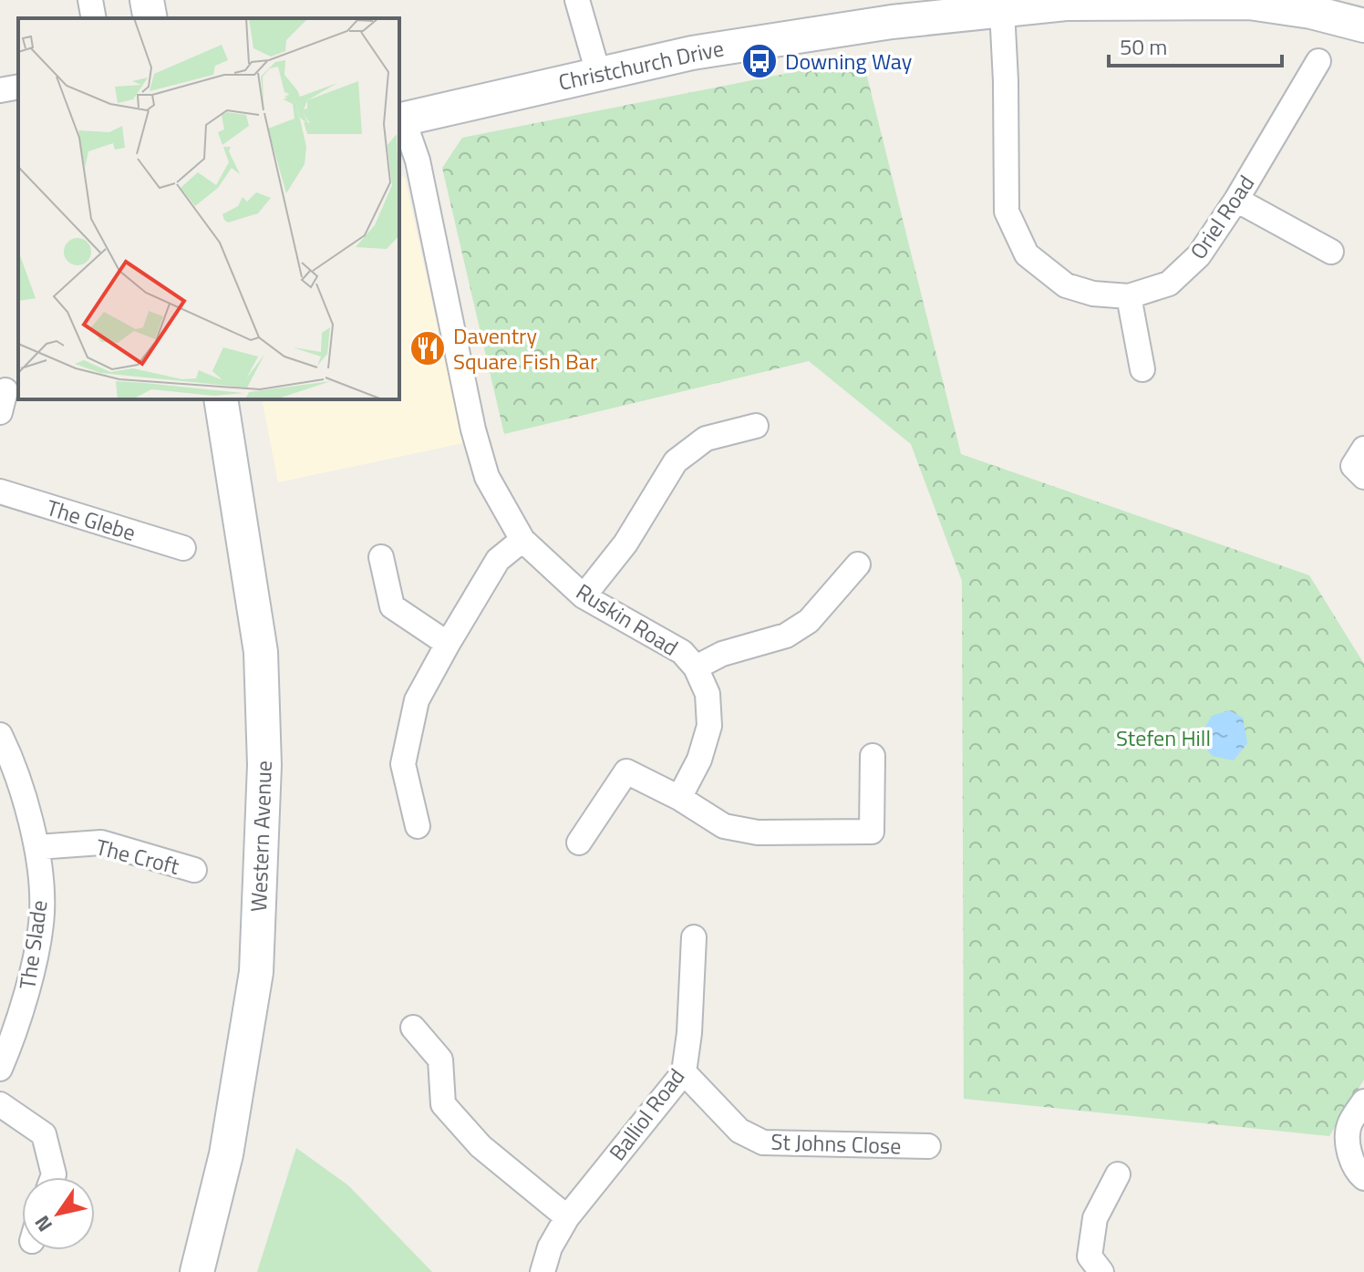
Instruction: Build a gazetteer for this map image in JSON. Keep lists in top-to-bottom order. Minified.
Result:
{"streets":{"street":["Christchurch Drive","Oriel Road","The Glebe","Ruskin Road","Western Avenue","The Croft","The Slade","Balliol Road","St Johns Close"]},"crossings":[["Christchurch Drive","Oriel Road"],["Christchurch Drive","Ruskin Road"],["The Croft","The Slade"],["Balliol Road","St Johns Close"]],"parks":["Stefen Hill"],"places":{"bus stop":["Downing Way"],"restaurant":["Daventry Square Fish Bar"]},"scale_bar":"50 m","north":"bottom left"}
